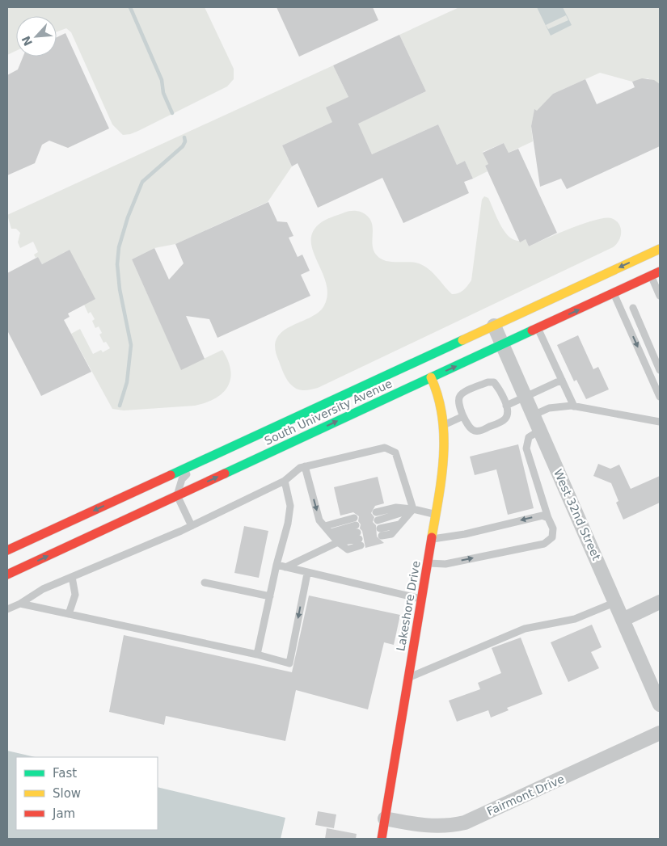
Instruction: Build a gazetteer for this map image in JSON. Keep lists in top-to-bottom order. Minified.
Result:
{"streets":{"main road":["South University Avenue","Lakeshore Drive"],"street":["West 32nd Street","Fairmont Drive"]},"crossings":[["South University Avenue","West 32nd Street"],["South University Avenue","Lakeshore Drive"],["Lakeshore Drive","Fairmont Drive"]],"legend":["Fast","Slow","Jam"],"north":"bottom left"}
